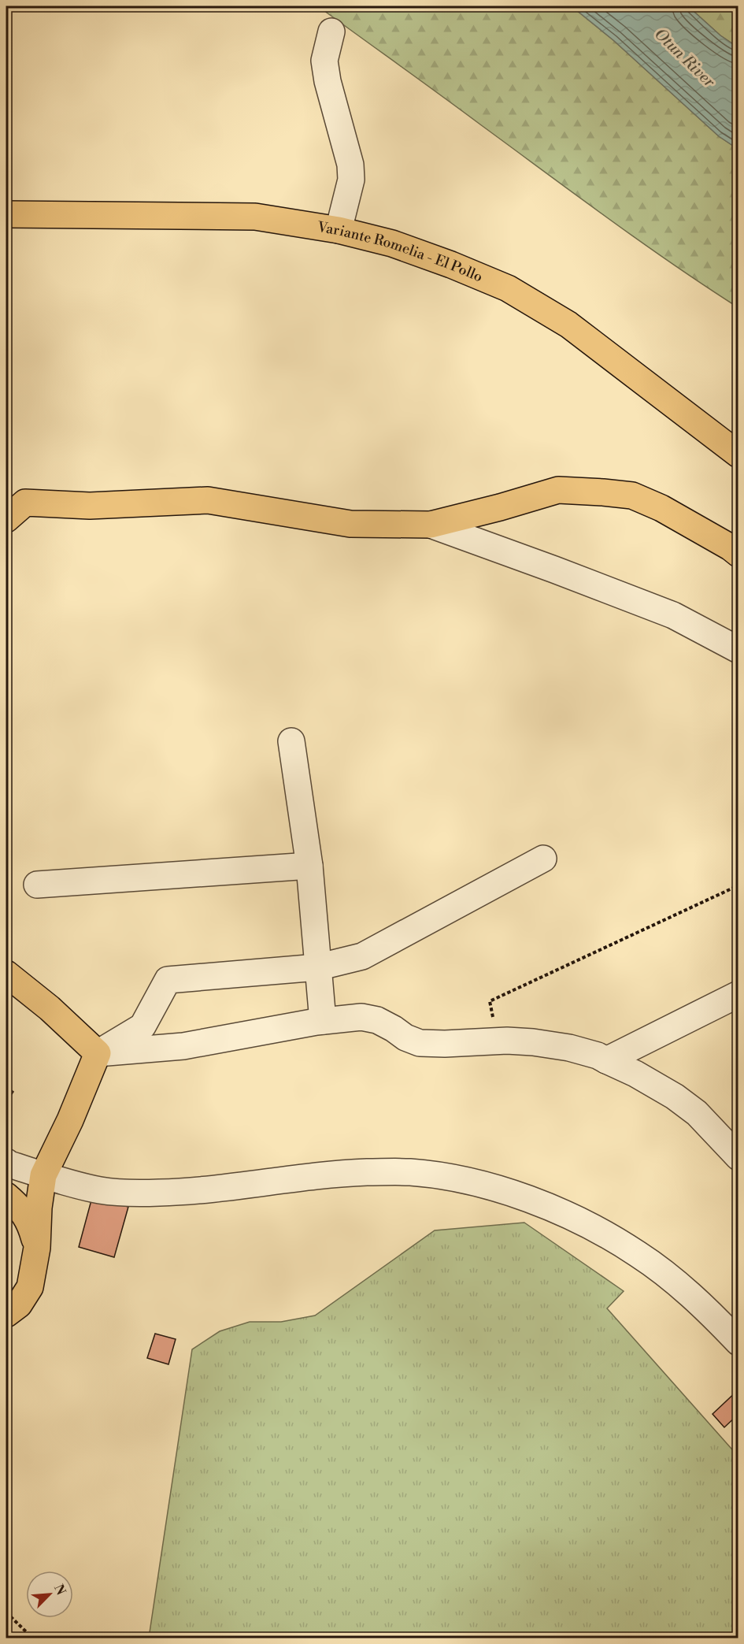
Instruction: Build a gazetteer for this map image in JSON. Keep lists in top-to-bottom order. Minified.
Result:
{"streets":{"main road":["Variante Romelia - El Pollo"]},"water":["Otun River"],"north":"top right"}
